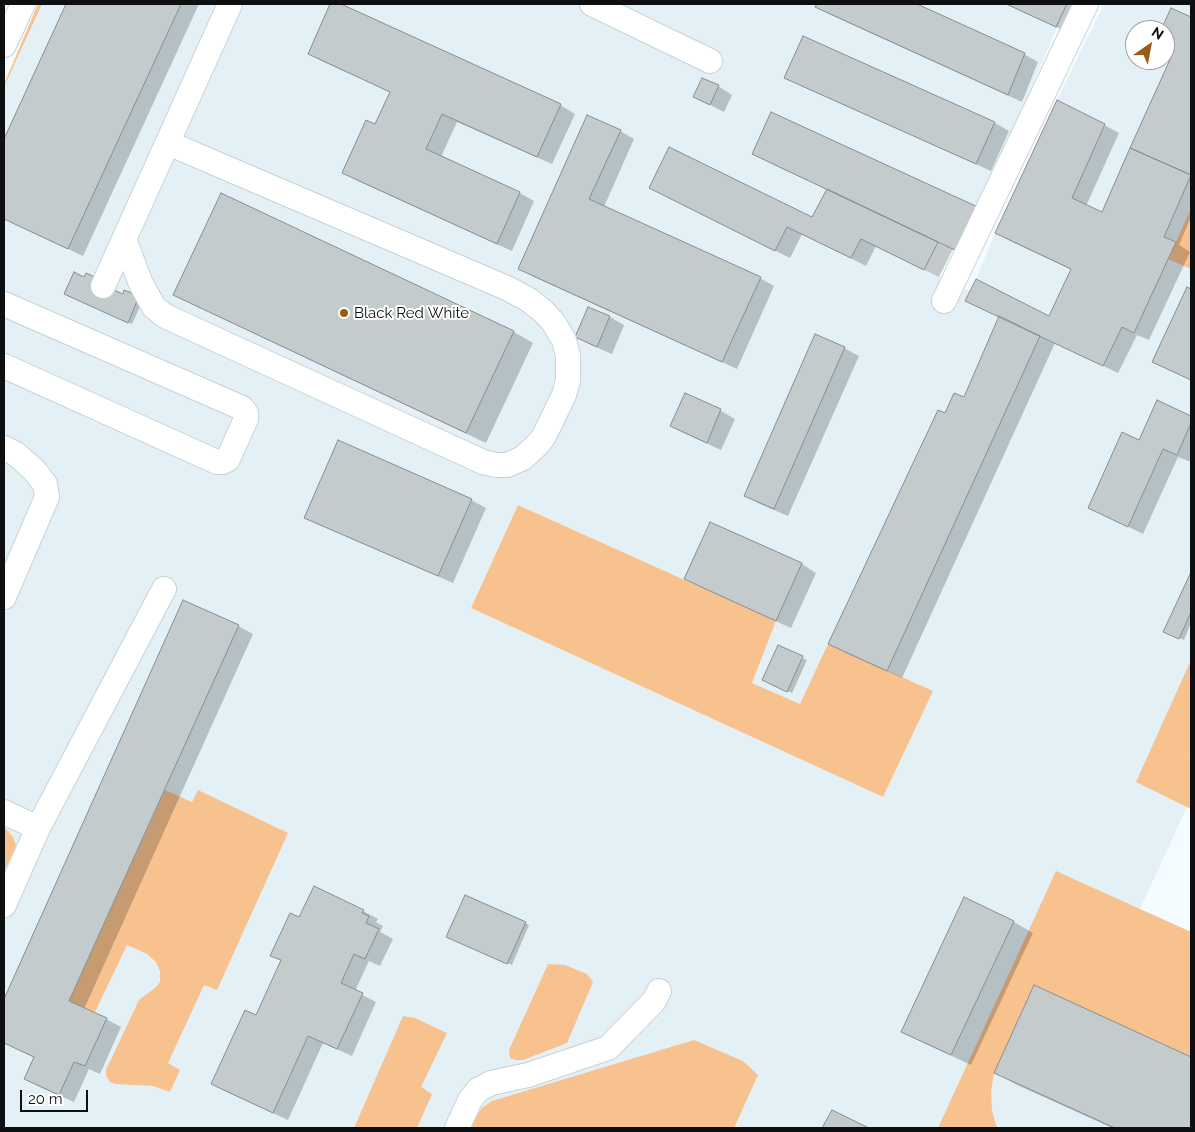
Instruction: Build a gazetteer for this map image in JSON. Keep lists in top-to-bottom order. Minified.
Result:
{"places":["Black Red White"],"scale_bar":"20 m","north":"top right"}
